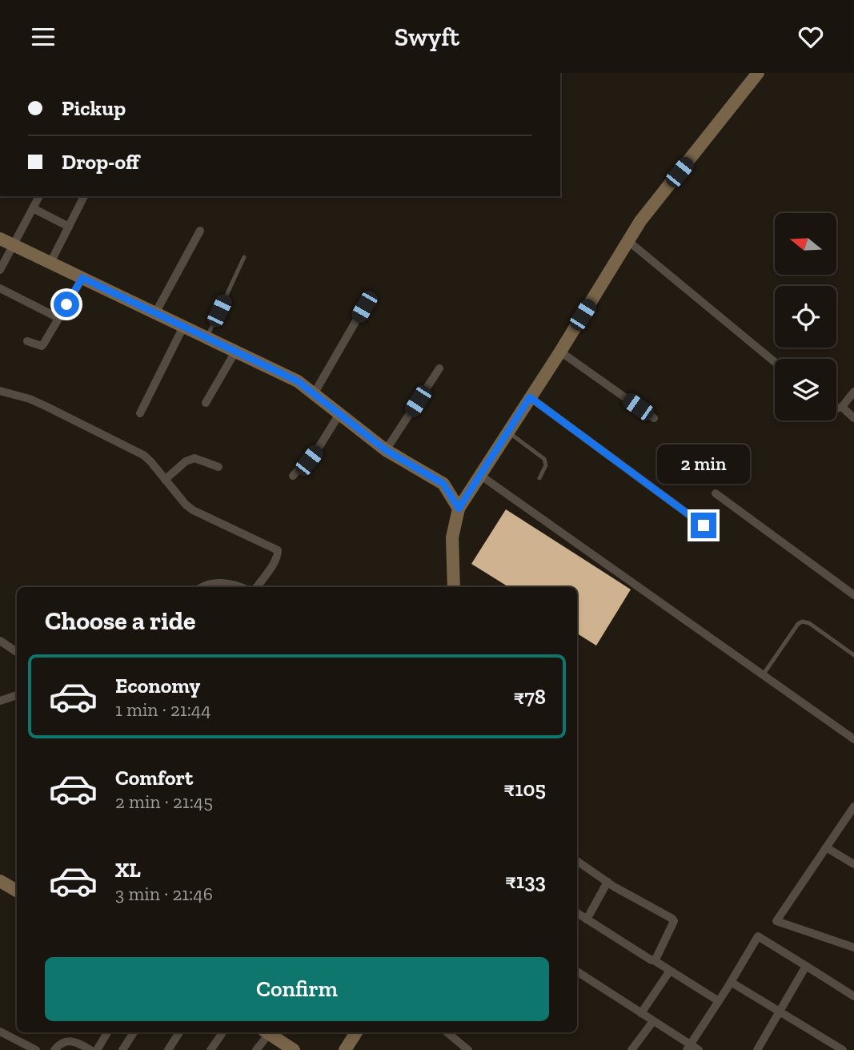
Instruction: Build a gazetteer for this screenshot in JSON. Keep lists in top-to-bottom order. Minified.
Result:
{"north":"left","page":{"header":"Swyft","banner":["Pickup","Drop-off"],"bubble":"2 min","heading":"Choose a ride","list":[{"name":"Economy","note":"1 min · 21:44","value":"₹78"},{"name":"Comfort","note":"2 min · 21:45","value":"₹105"},{"name":"XL","note":"3 min · 21:46","value":"₹133"}],"buttons":"Confirm"}}
